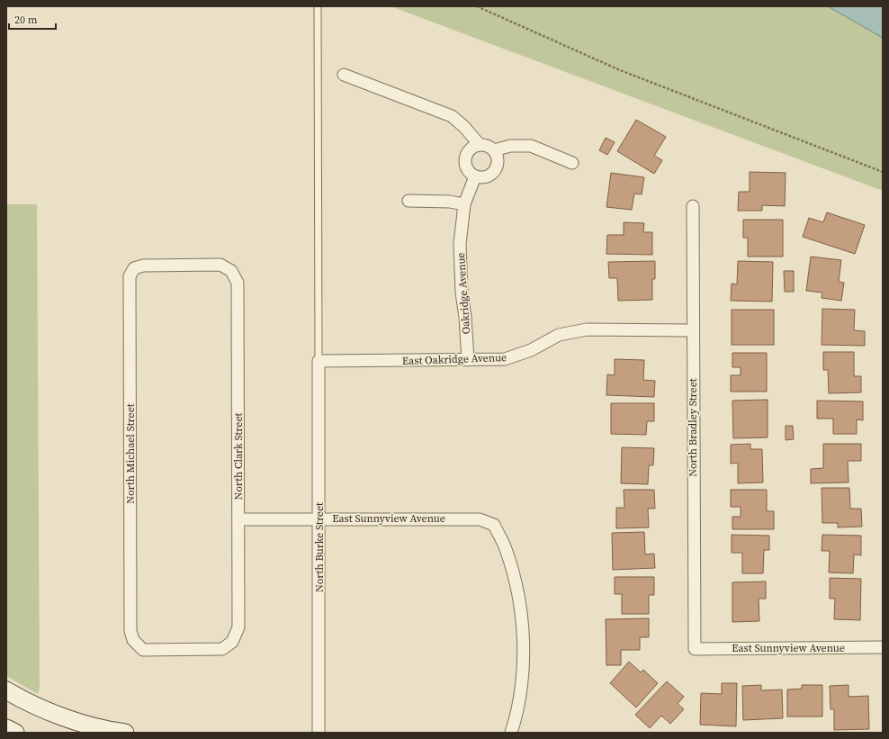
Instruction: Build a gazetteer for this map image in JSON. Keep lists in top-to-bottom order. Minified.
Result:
{"streets":{"street":["Oakridge Avenue","East Oakridge Avenue","North Bradley Street","North Michael Street","North Clark Street","East Sunnyview Avenue","North Burke Street"]},"crossings":[["Oakridge Avenue","East Oakridge Avenue"],["East Oakridge Avenue","North Bradley Street"],["East Oakridge Avenue","North Burke Street"],["North Bradley Street","East Sunnyview Avenue"],["North Michael Street","North Clark Street"],["North Clark Street","East Sunnyview Avenue"],["East Sunnyview Avenue","North Burke Street"]],"scale_bar":"20 m"}
